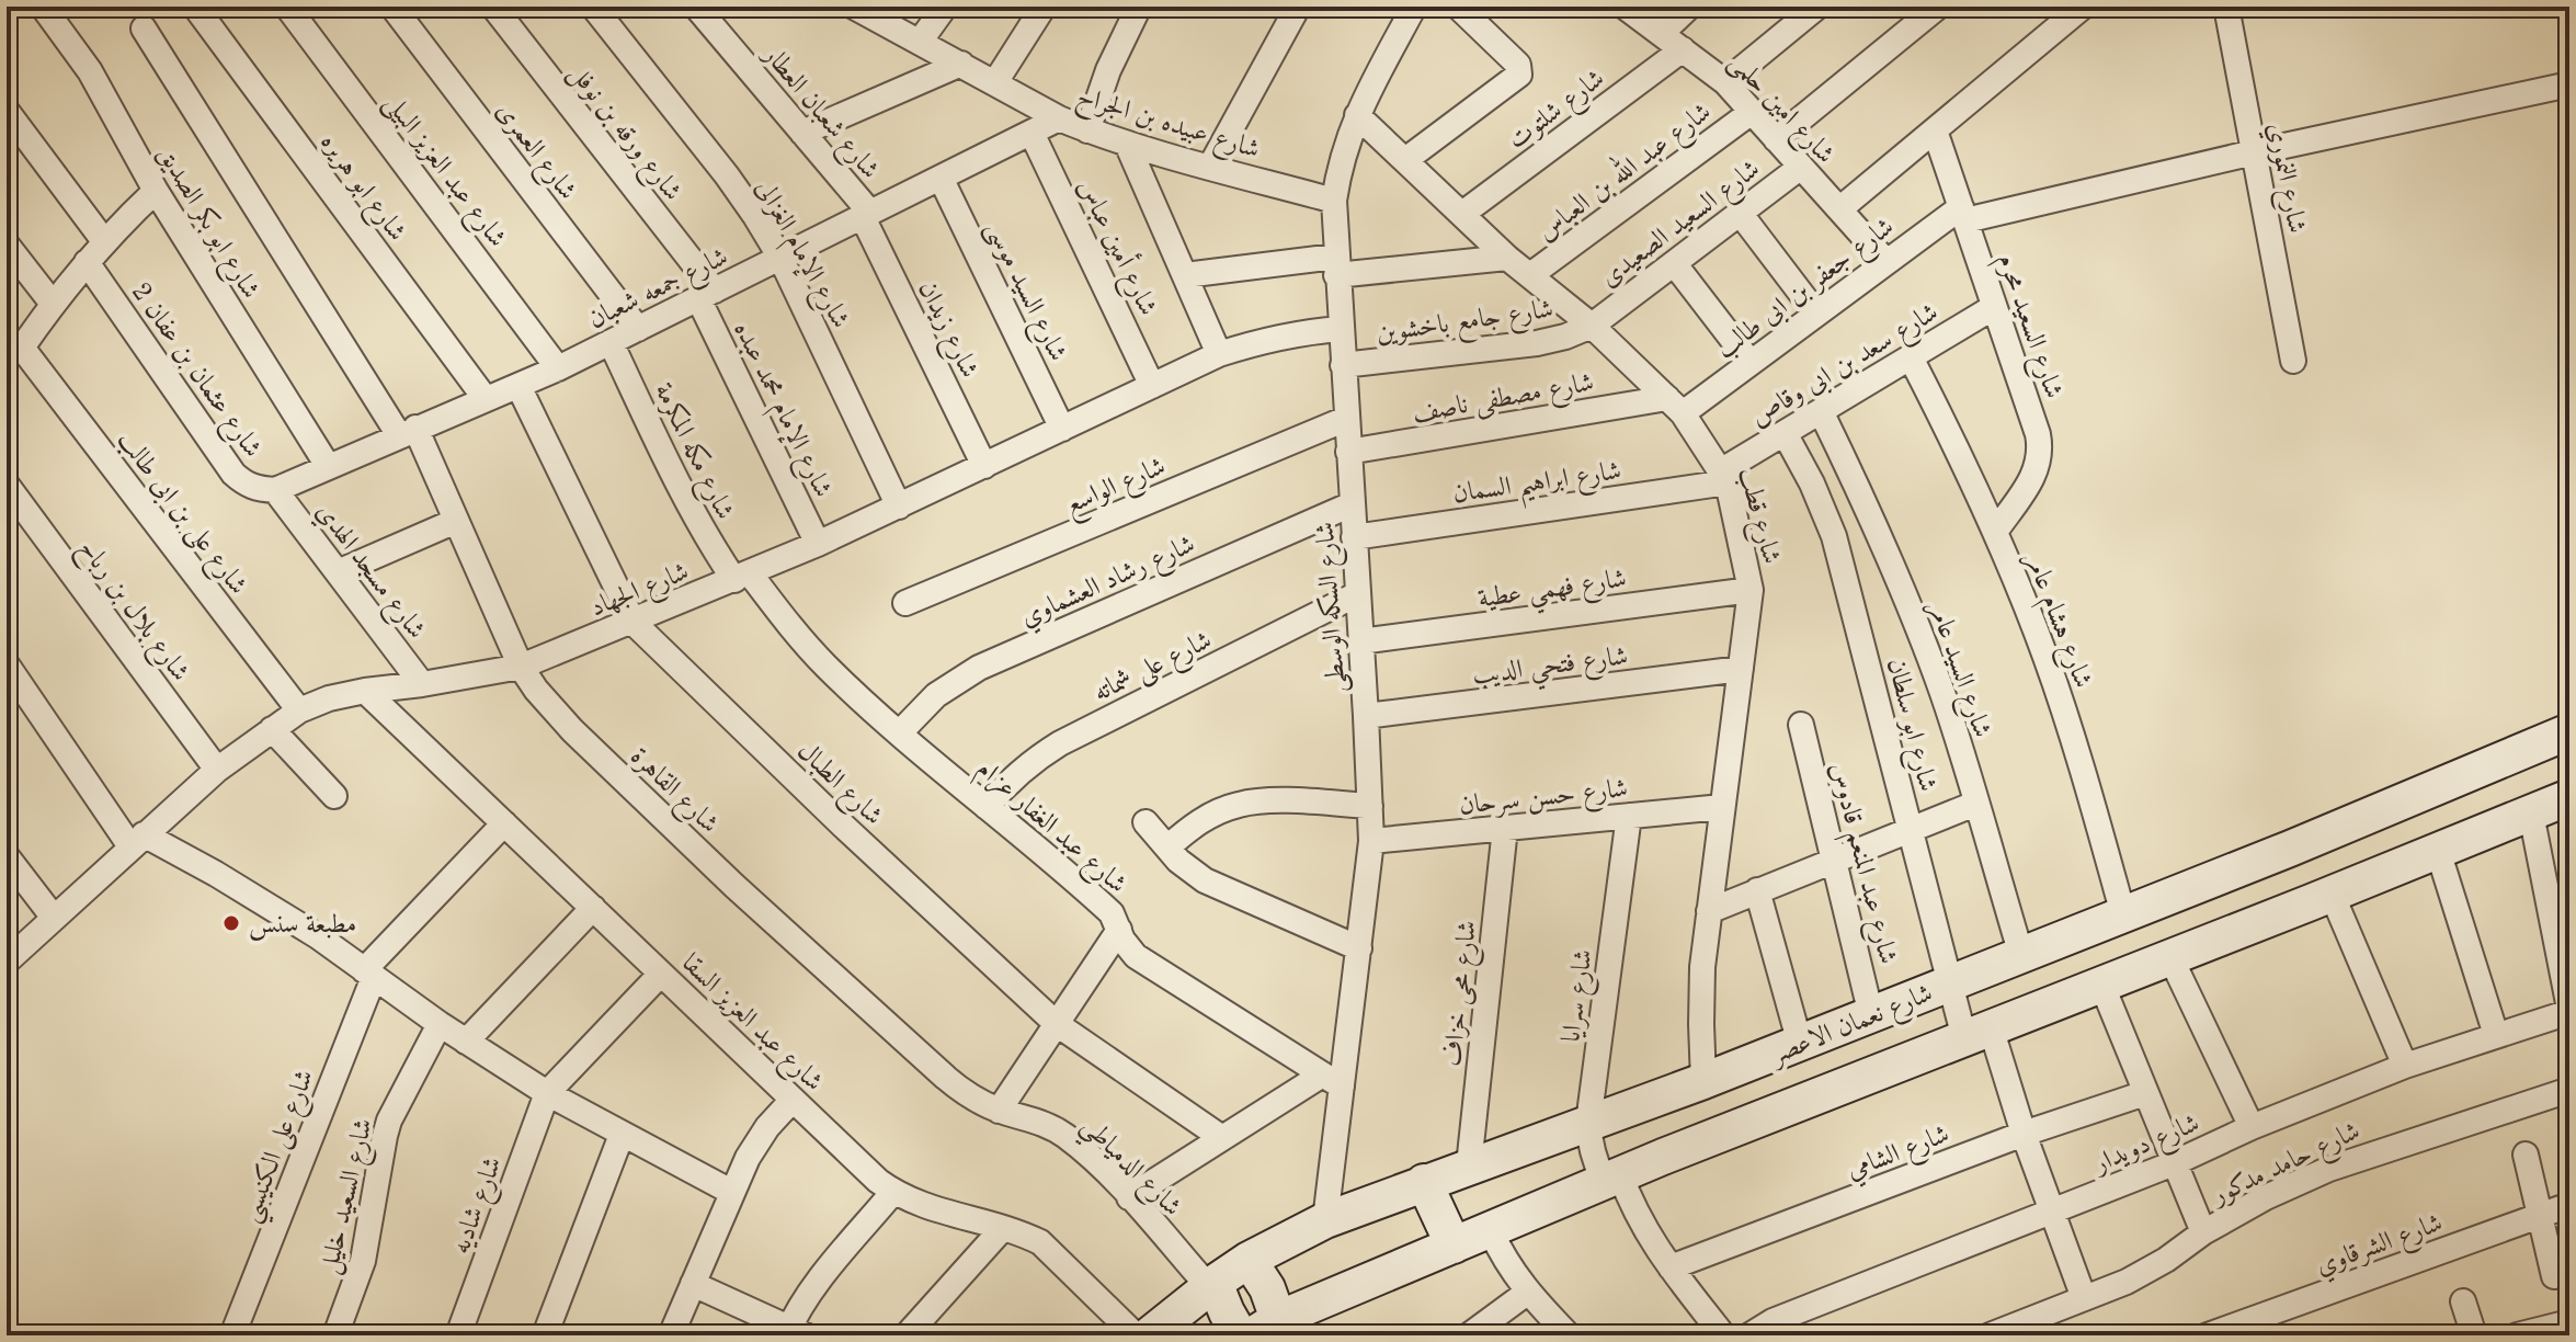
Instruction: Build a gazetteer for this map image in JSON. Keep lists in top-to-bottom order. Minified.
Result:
{"streets":{"main road":["شارع نعمان الاعصر"],"street":["شارع امين حلمى","شارع شلتوت","شارع شعبان العطار","شارع عبيده بن الجراح","شارع ورقه بن نوفل","شارع العمرى","شارع عبد العزيز البيلى","شارع عبد الله بن العباس","شارع النموري","شارع ابو هريره","شارع ابو بكر الصديق","شارع السعيد الصعيدى","شارع أمين عباس","شارع الإمام الغزالى","شارع جمعه شعبان","شارع جعفر بن ابى طالب","شارع السيد موسى","شارع جامع باخشوين","شارع السعيد محرم","شارع زيدان","شارع سعد بن ابى وقاص","شارع عثمان بن عفان 2","شارع مصطفى ناصف","شارع الإمام محمد عبده","شارع مكه المكرمة","شارع ابراهيم السمان","شارع الواسع","شارع على بن ابى طالب","شارع قطب","شارع مسجد الهدي","شارع رشاد العشماوي","شارع فهمي عطية","شارع الجهاد","شارع السكه الوسطى","شارع بلال بن رباح","شارع هشام عامر","شارع فتحي الديب","شارع على شماته","شارع السيد عامر","شارع ابو سلطان","شارع الطبال","شارع القاهرة","شارع حسن سرحان","شارع عبد الغفار عزام","شارع عبد المنعم قادوس","شارع محى خزاف","شارع سرايا","شارع عبد العزيز السقا","شارع دويدار","شارع على الكنيسي","شارع الشامي","شارع حامد مدكور","شارع الدمياطي","شارع السعيد خليل","شارع شاديه","شارع الشرقاوي"]},"crossings":[["شارع امين حلمى","شارع شلتوت"],["شارع امين حلمى","شارع عبد الله بن العباس"],["شارع امين حلمى","شارع السعيد الصعيدى"],["شارع امين حلمى","شارع جعفر بن ابى طالب"],["شارع شلتوت","شارع قطب"],["شارع شعبان العطار","شارع جمعه شعبان"],["شارع شعبان العطار","شارع زيدان"],["شارع عبيده بن الجراح","شارع جمعه شعبان"],["شارع عبيده بن الجراح","شارع السكه الوسطى"],["شارع ورقه بن نوفل","شارع جمعه شعبان"],["شارع ورقه بن نوفل","شارع الإمام محمد عبده"],["شارع العمرى","شارع جمعه شعبان"],["شارع عبد العزيز البيلى","شارع جمعه شعبان"],["شارع عبد الله بن العباس","شارع قطب"],["شارع ابو هريره","شارع جمعه شعبان"],["شارع ابو بكر الصديق","شارع جمعه شعبان"],["شارع السعيد الصعيدى","شارع جامع باخشوين"],["شارع السعيد الصعيدى","شارع قطب"],["شارع أمين عباس","شارع جمعه شعبان"],["شارع أمين عباس","شارع الجهاد"],["شارع الإمام الغزالى","شارع جمعه شعبان"],["شارع الإمام الغزالى","شارع الجهاد"],["شارع جمعه شعبان","شارع السيد موسى"],["شارع جمعه شعبان","شارع زيدان"],["شارع جمعه شعبان","شارع عثمان بن عفان 2"],["شارع جمعه شعبان","شارع الإمام محمد عبده"],["شارع جمعه شعبان","شارع مكه المكرمة"],["شارع جمعه شعبان","شارع مسجد الهدي"],["شارع جمعه شعبان","شارع الطبال"],["شارع جمعه شعبان","شارع القاهرة"],["شارع جعفر بن ابى طالب","شارع السعيد محرم"],["شارع جعفر بن ابى طالب","شارع مصطفى ناصف"],["شارع جعفر بن ابى طالب","شارع قطب"],["شارع السيد موسى","شارع الجهاد"],["شارع جامع باخشوين","شارع قطب"],["شارع جامع باخشوين","شارع السكه الوسطى"],["شارع السعيد محرم","شارع سعد بن ابى وقاص"],["شارع السعيد محرم","شارع هشام عامر"],["شارع زيدان","شارع الجهاد"],["شارع سعد بن ابى وقاص","شارع ابراهيم السمان"],["شارع سعد بن ابى وقاص","شارع قطب"],["شارع سعد بن ابى وقاص","شارع هشام عامر"],["شارع سعد بن ابى وقاص","شارع السيد عامر"],["شارع سعد بن ابى وقاص","شارع ابو سلطان"],["شارع عثمان بن عفان 2","شارع مسجد الهدي"],["شارع مصطفى ناصف","شارع قطب"],["شارع مصطفى ناصف","شارع السكه الوسطى"],["شارع الإمام محمد عبده","شارع الجهاد"],["شارع مكه المكرمة","شارع الجهاد"],["شارع مكه المكرمة","شارع عبد الغفار عزام"],["شارع ابراهيم السمان","شارع قطب"],["شارع ابراهيم السمان","شارع السكه الوسطى"],["شارع الواسع","شارع السكه الوسطى"],["شارع على بن ابى طالب","شارع الجهاد"],["شارع قطب","شارع فهمي عطية"],["شارع قطب","شارع السكه الوسطى"],["شارع قطب","شارع فتحي الديب"],["شارع قطب","شارع حسن سرحان"],["شارع قطب","شارع نعمان الاعصر"],["شارع مسجد الهدي","شارع الجهاد"],["شارع رشاد العشماوي","شارع السكه الوسطى"],["شارع رشاد العشماوي","شارع عبد الغفار عزام"],["شارع فهمي عطية","شارع السكه الوسطى"],["شارع الجهاد","شارع السكه الوسطى"],["شارع الجهاد","شارع بلال بن رباح"],["شارع الجهاد","شارع الطبال"],["شارع الجهاد","شارع القاهرة"],["شارع الجهاد","شارع عبد الغفار عزام"],["شارع الجهاد","شارع عبد العزيز السقا"],["شارع السكه الوسطى","شارع فتحي الديب"],["شارع السكه الوسطى","شارع على شماته"],["شارع السكه الوسطى","شارع حسن سرحان"],["شارع السكه الوسطى","شارع عبد الغفار عزام"],["شارع السكه الوسطى","شارع نعمان الاعصر"],["شارع هشام عامر","شارع نعمان الاعصر"],["شارع على شماته","شارع عبد الغفار عزام"],["شارع السيد عامر","شارع نعمان الاعصر"],["شارع ابو سلطان","شارع نعمان الاعصر"],["شارع ابو سلطان","شارع دويدار"],["شارع ابو سلطان","شارع الشامي"],["شارع ابو سلطان","شارع حامد مدكور"],["شارع القاهرة","شارع الدمياطي"],["شارع حسن سرحان","شارع محى خزاف"],["شارع حسن سرحان","شارع سرايا"],["شارع عبد المنعم قادوس","شارع نعمان الاعصر"],["شارع محى خزاف","شارع نعمان الاعصر"],["شارع سرايا","شارع نعمان الاعصر"],["شارع سرايا","شارع الشامي"],["شارع نعمان الاعصر","شارع الدمياطي"]],"places":["مطبعة سنس"]}
